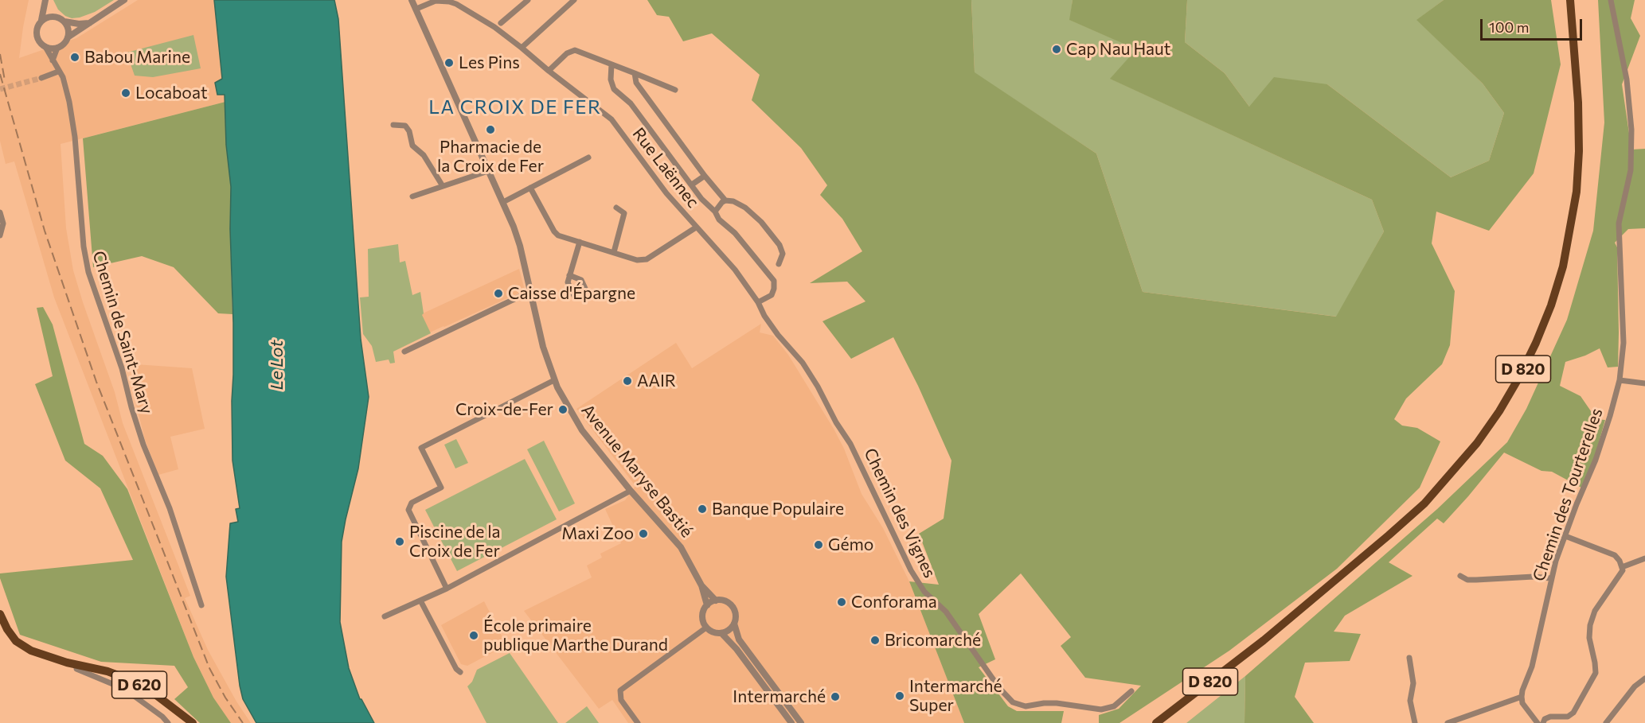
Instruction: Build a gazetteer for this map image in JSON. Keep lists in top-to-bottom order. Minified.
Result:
{"streets":{"main road":["D 820","D 620"],"street":["Rue Laënnec","Chemin de Saint-Mary","Avenue Maryse Bastié","Chemin des Tourterelles","Chemin des Vignes"]},"crossings":[["Rue Laënnec","Avenue Maryse Bastié"],["Rue Laënnec","Chemin des Vignes"]],"districts":["LA CROIX DE FER"],"water":["Le Lot"],"places":["Cap Nau Haut","Babou Marine","Les Pins","Locaboat","Pharmacie de la Croix de Fer","Caisse d'Épargne","AAIR","Croix-de-Fer","Banque Populaire","Maxi Zoo","Piscine de la Croix de Fer","Gémo","Conforama","École primaire publique Marthe Durand","Bricomarché","Intermarché Super","Intermarché"],"scale_bar":"100 m"}
